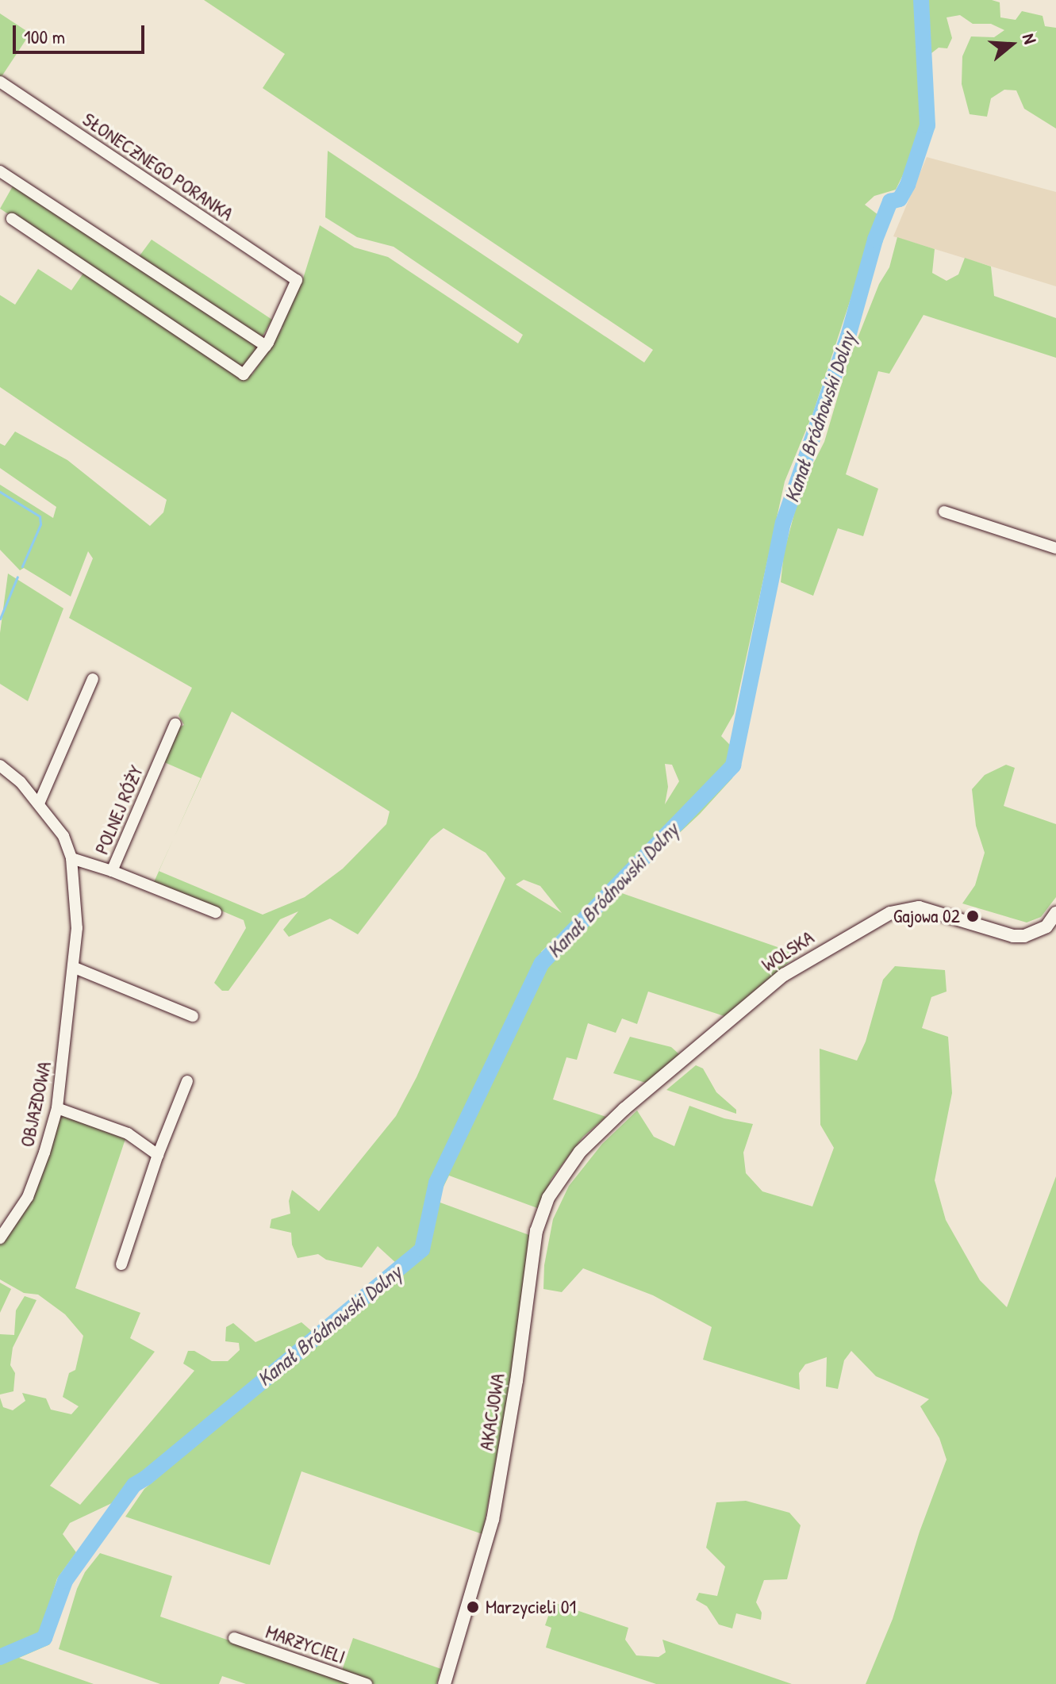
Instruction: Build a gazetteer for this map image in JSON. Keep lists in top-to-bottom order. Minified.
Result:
{"streets":{"street":["SŁONECZNEGO PORANKA","POLNEJ RÓŻY","WOLSKA","OBJAZDOWA","AKACJOWA","MARZYCIELI"]},"crossings":[["POLNEJ RÓŻY","OBJAZDOWA"],["WOLSKA","AKACJOWA"]],"water":["Kanał Bródnowski Dolny"],"places":["Gajowa 02","Marzycieli 01"],"scale_bar":"100 m","north":"right"}
